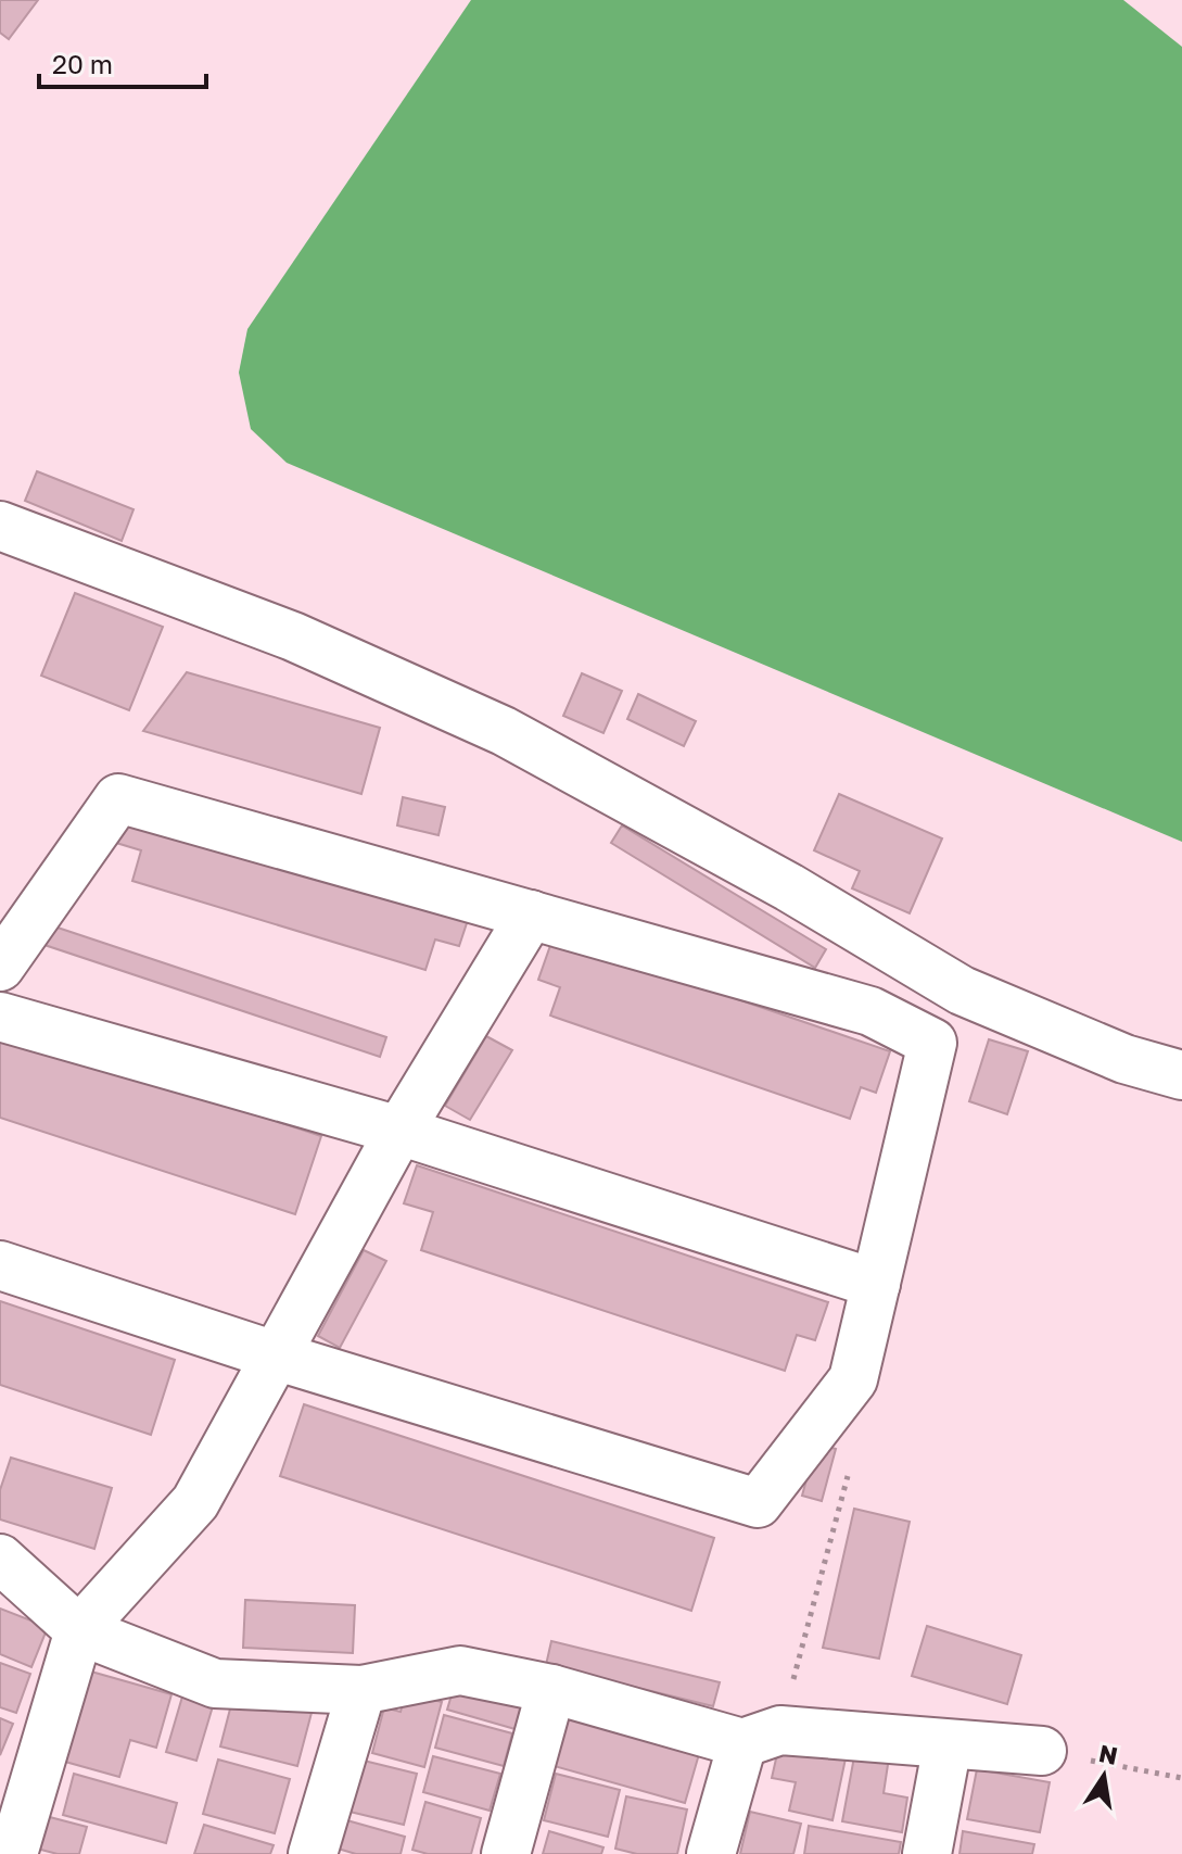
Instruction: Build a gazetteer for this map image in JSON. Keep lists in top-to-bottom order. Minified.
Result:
{"scale_bar":"20 m","north":"top"}
